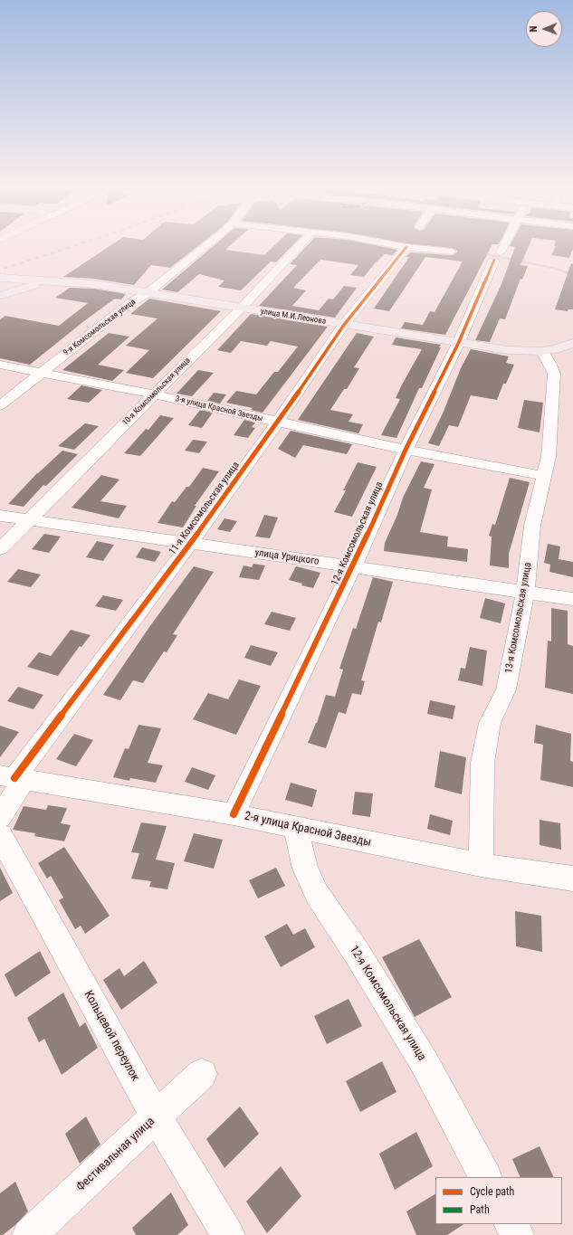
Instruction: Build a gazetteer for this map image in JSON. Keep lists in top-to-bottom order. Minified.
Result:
{"streets":{"main road":["улица М.И.Леонова"],"street":["9-я Комсомольская улица","10-я Комсомольская улица","3-я улица Красной Звезды","11-я Комсомольская улица","12-я Комсомольская улица","улица Урицкого","13-я Комсомольская улица","2-я улица Красной Звезды","Кольцевой переулок","Фестивальная улица"]},"crossings":[["улица М.И.Леонова","9-я Комсомольская улица"],["улица М.И.Леонова","10-я Комсомольская улица"],["улица М.И.Леонова","11-я Комсомольская улица"],["улица М.И.Леонова","12-я Комсомольская улица"],["улица М.И.Леонова","13-я Комсомольская улица"],["9-я Комсомольская улица","3-я улица Красной Звезды"],["10-я Комсомольская улица","3-я улица Красной Звезды"],["10-я Комсомольская улица","улица Урицкого"],["3-я улица Красной Звезды","11-я Комсомольская улица"],["3-я улица Красной Звезды","12-я Комсомольская улица"],["3-я улица Красной Звезды","13-я Комсомольская улица"],["11-я Комсомольская улица","улица Урицкого"],["11-я Комсомольская улица","2-я улица Красной Звезды"],["12-я Комсомольская улица","улица Урицкого"],["12-я Комсомольская улица","2-я улица Красной Звезды"],["улица Урицкого","13-я Комсомольская улица"],["13-я Комсомольская улица","2-я улица Красной Звезды"],["Кольцевой переулок","Фестивальная улица"]],"legend":["Cycle path","Path"],"north":"left"}
